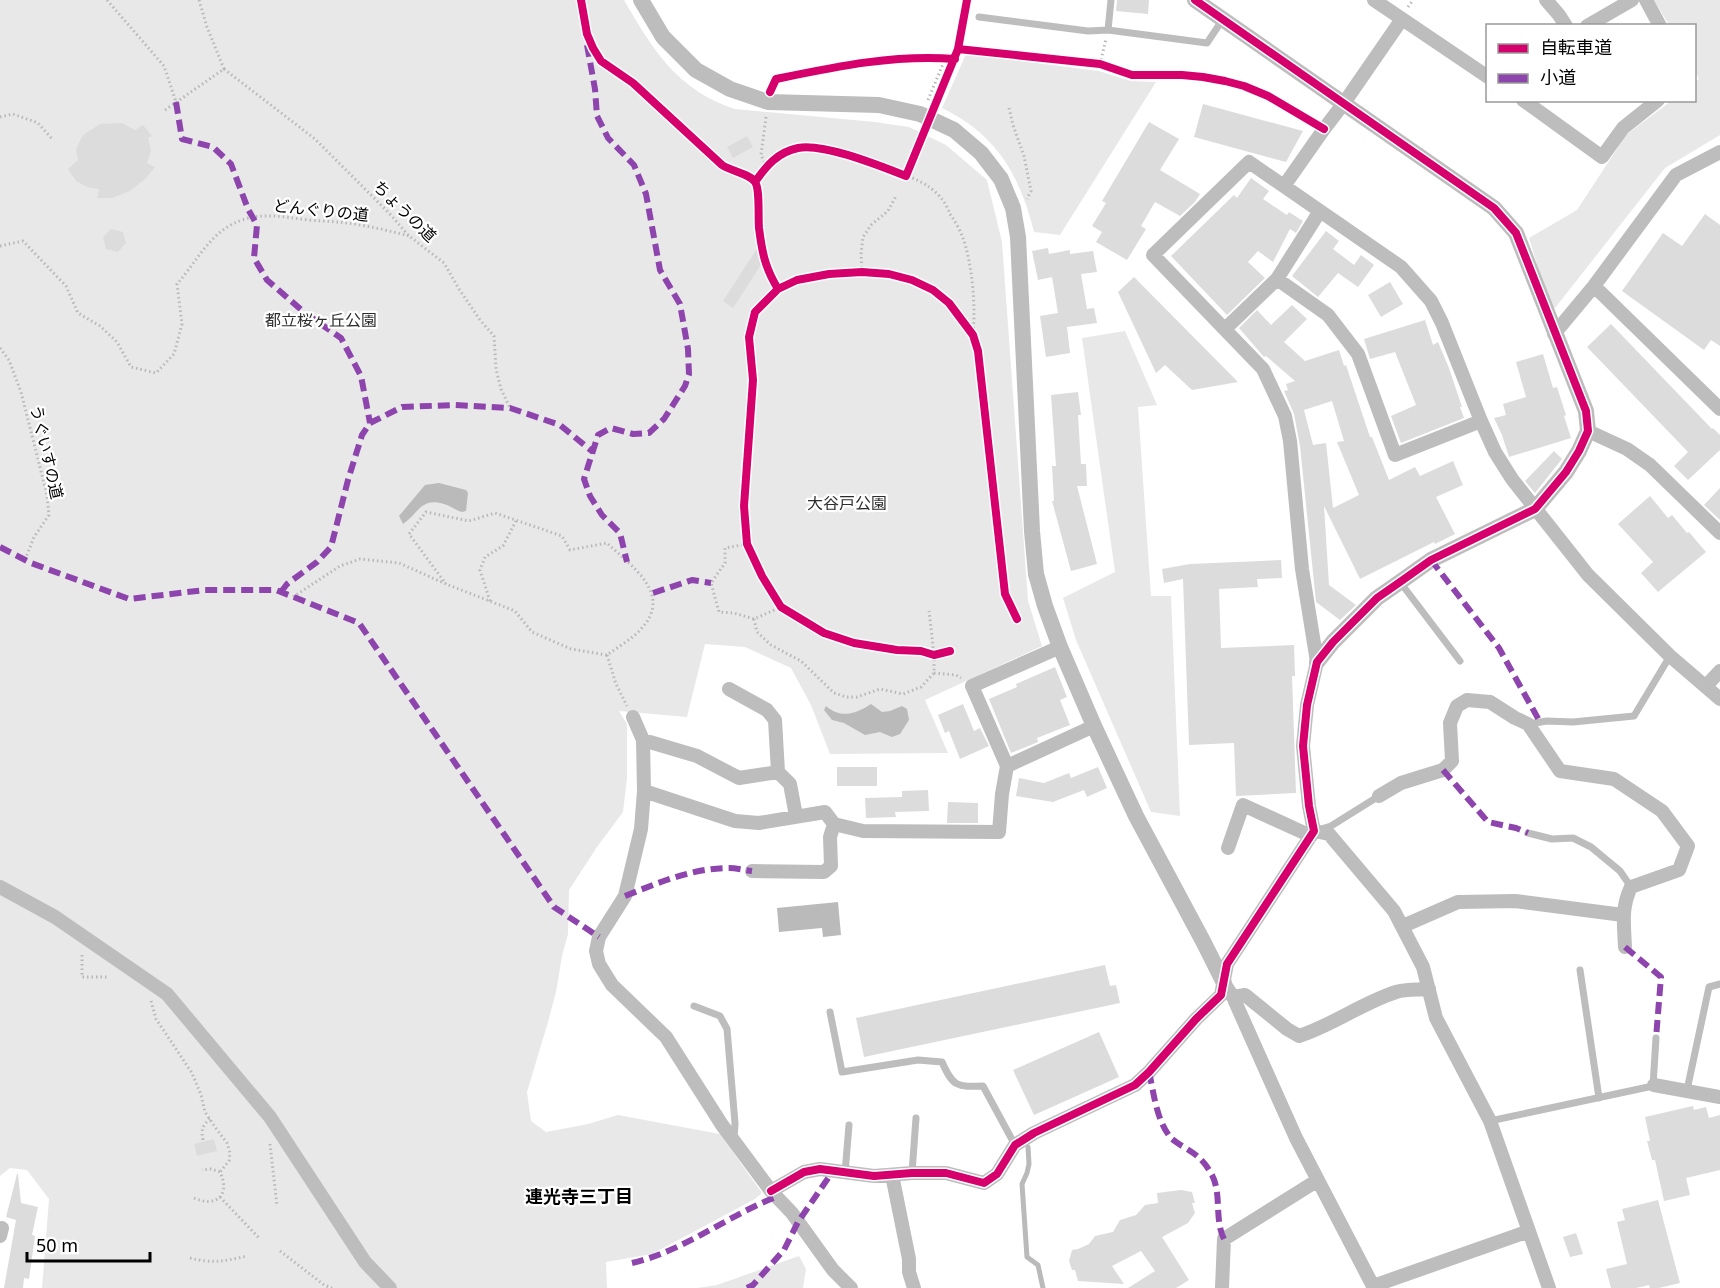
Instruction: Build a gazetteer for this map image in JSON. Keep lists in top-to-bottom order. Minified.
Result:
{"streets":{"path":["どんぐりの道","ちょうの道","うぐいすの道"]},"crossings":[["どんぐりの道","ちょうの道"]],"districts":["連光寺三丁目"],"parks":["都立桜ヶ丘公園","大谷戸公園"],"legend":["自転車道","小道"],"scale_bar":"50 m"}
